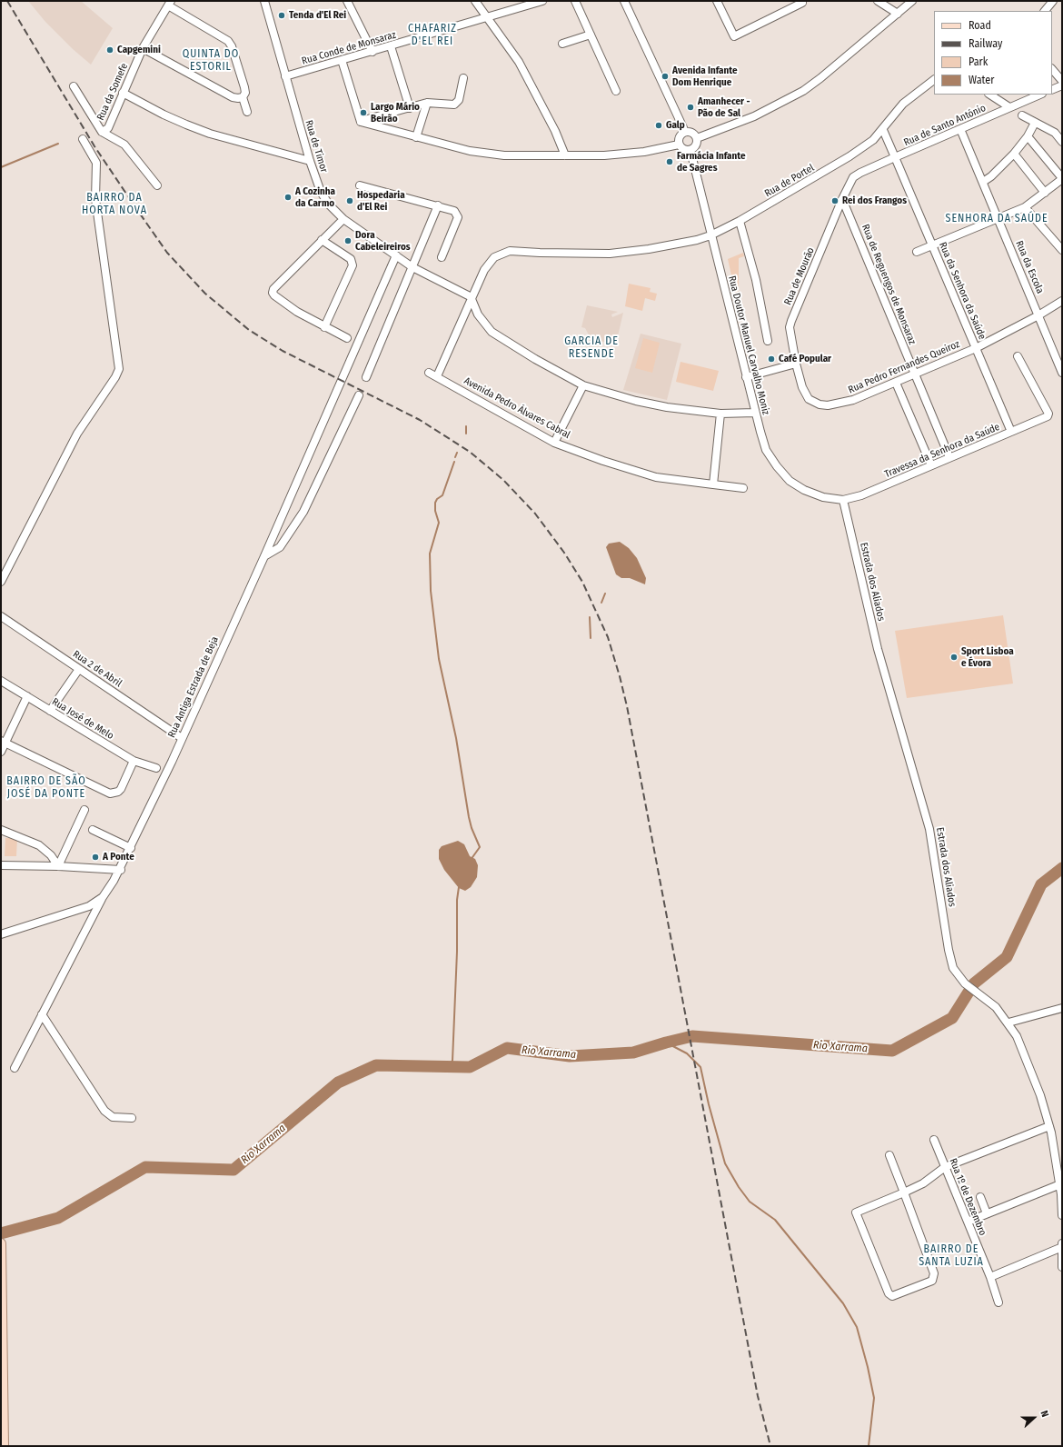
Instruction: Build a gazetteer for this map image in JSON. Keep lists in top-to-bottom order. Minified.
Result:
{"streets":{"street":["Rua Conde de Monsaraz","Rua da Somefe","Rua de Santo António","Rua de Timor","Rua de Portel","Rua da Escola","Rua de Mourão","Rua de Reguengos de Monsaraz","Rua da Senhora da Saúde","Rua Doutor Manuel Carvalho Moniz","Rua Pedro Fernandes Queiroz","Avenida Pedro Álvares Cabral","Travessa da Senhora da Saúde","Estrada dos Aliados","Rua 2 de Abril","Rua Antiga Estrada de Beja","Rua José de Melo","Rua 1º de Dezembro"]},"crossings":[["Rua Conde de Monsaraz","Rua de Timor"],["Rua de Santo António","Rua da Escola"],["Rua de Santo António","Rua de Mourão"],["Rua de Santo António","Rua de Reguengos de Monsaraz"],["Rua de Santo António","Rua da Senhora da Saúde"],["Rua de Timor","Rua de Portel"],["Rua de Timor","Rua Antiga Estrada de Beja"],["Rua de Portel","Rua da Senhora da Saúde"],["Rua de Portel","Rua Doutor Manuel Carvalho Moniz"],["Rua da Escola","Rua Pedro Fernandes Queiroz"],["Rua de Mourão","Rua de Reguengos de Monsaraz"],["Rua de Mourão","Rua Pedro Fernandes Queiroz"],["Rua de Reguengos de Monsaraz","Rua Pedro Fernandes Queiroz"],["Rua de Reguengos de Monsaraz","Travessa da Senhora da Saúde"],["Rua da Senhora da Saúde","Rua Pedro Fernandes Queiroz"],["Rua da Senhora da Saúde","Travessa da Senhora da Saúde"],["Rua Doutor Manuel Carvalho Moniz","Travessa da Senhora da Saúde"],["Rua Doutor Manuel Carvalho Moniz","Estrada dos Aliados"],["Travessa da Senhora da Saúde","Estrada dos Aliados"],["Rua 2 de Abril","Rua Antiga Estrada de Beja"]],"districts":["CHAFARIZ D'EL REI","QUINTA DO ESTORIL","BAIRRO DA HORTA NOVA","SENHORA DA SAÚDE","GARCIA DE RESENDE","BAIRRO DE SÃO JOSÉ DA PONTE","BAIRRO DE SANTA LUZIA"],"water":["Rio Xarrama"],"places":["Tenda d'El Rei","Capgemini","Avenida Infante Dom Henrique","Amanhecer - Pão de Sal","Largo Mário Beirão","Galp","Farmácia Infante de Sagres","A Cozinha da Carmo","Hospedaria d'El Rei","Rei dos Frangos","Dora Cabeleireiros","Café Popular","Sport Lisboa e Évora","A Ponte"],"legend":["Road","Railway","Park","Water"],"north":"right"}
